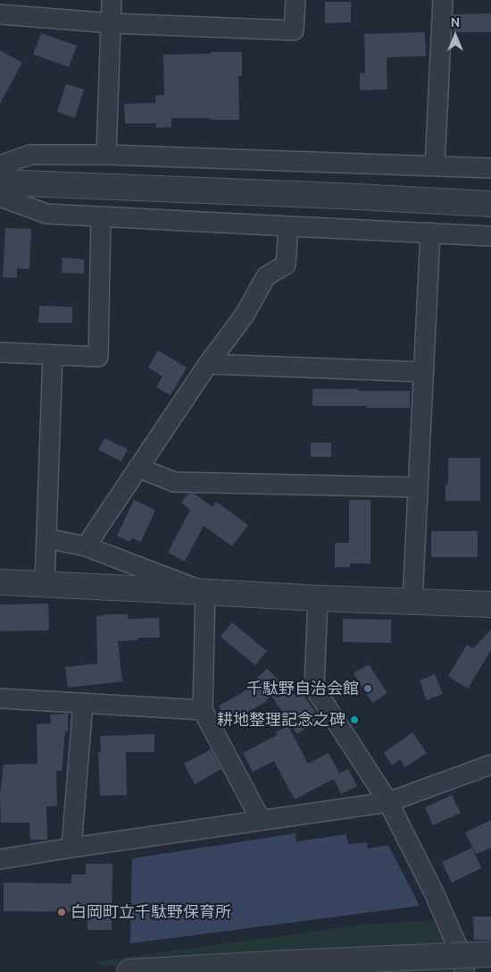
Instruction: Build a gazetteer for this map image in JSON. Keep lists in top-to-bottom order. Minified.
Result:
{"places":["千駄野自治会館","耕地整理記念之碑","白岡町立千駄野保育所"],"north":"top"}
